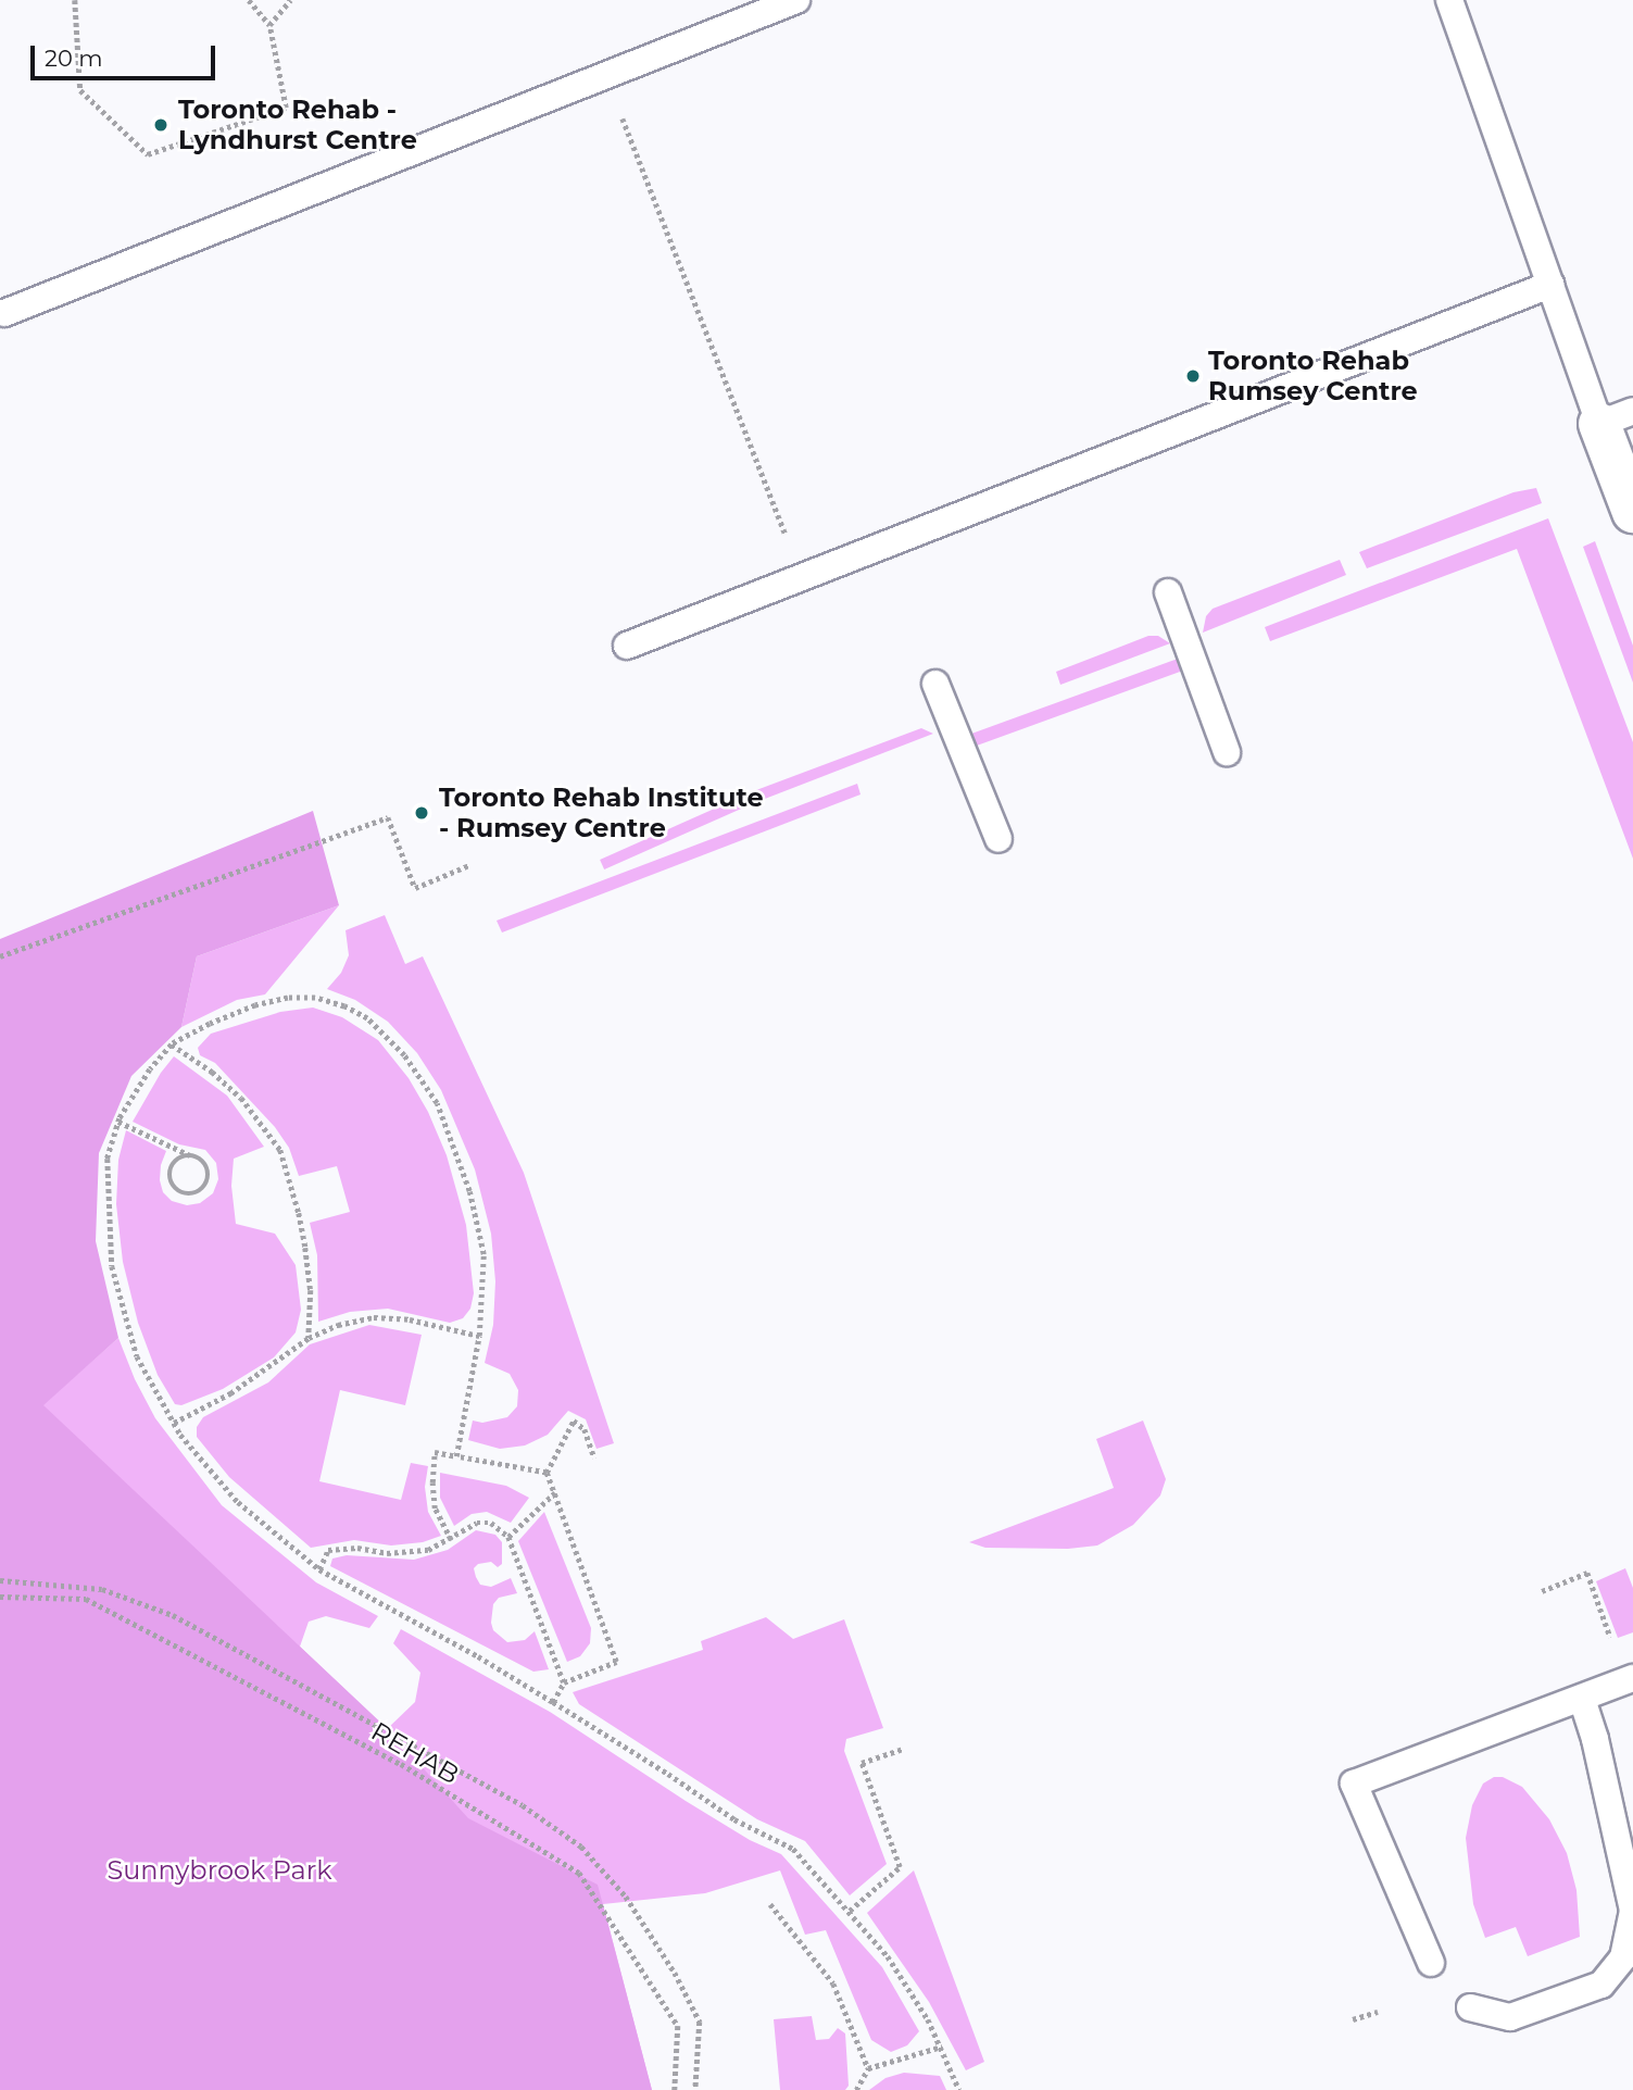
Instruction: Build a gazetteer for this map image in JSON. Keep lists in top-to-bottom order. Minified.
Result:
{"streets":{"path":["REHAB"]},"parks":["Sunnybrook Park"],"places":["Toronto Rehab - Lyndhurst Centre","Toronto Rehab Rumsey Centre","Toronto Rehab Institute - Rumsey Centre"],"scale_bar":"20 m"}
